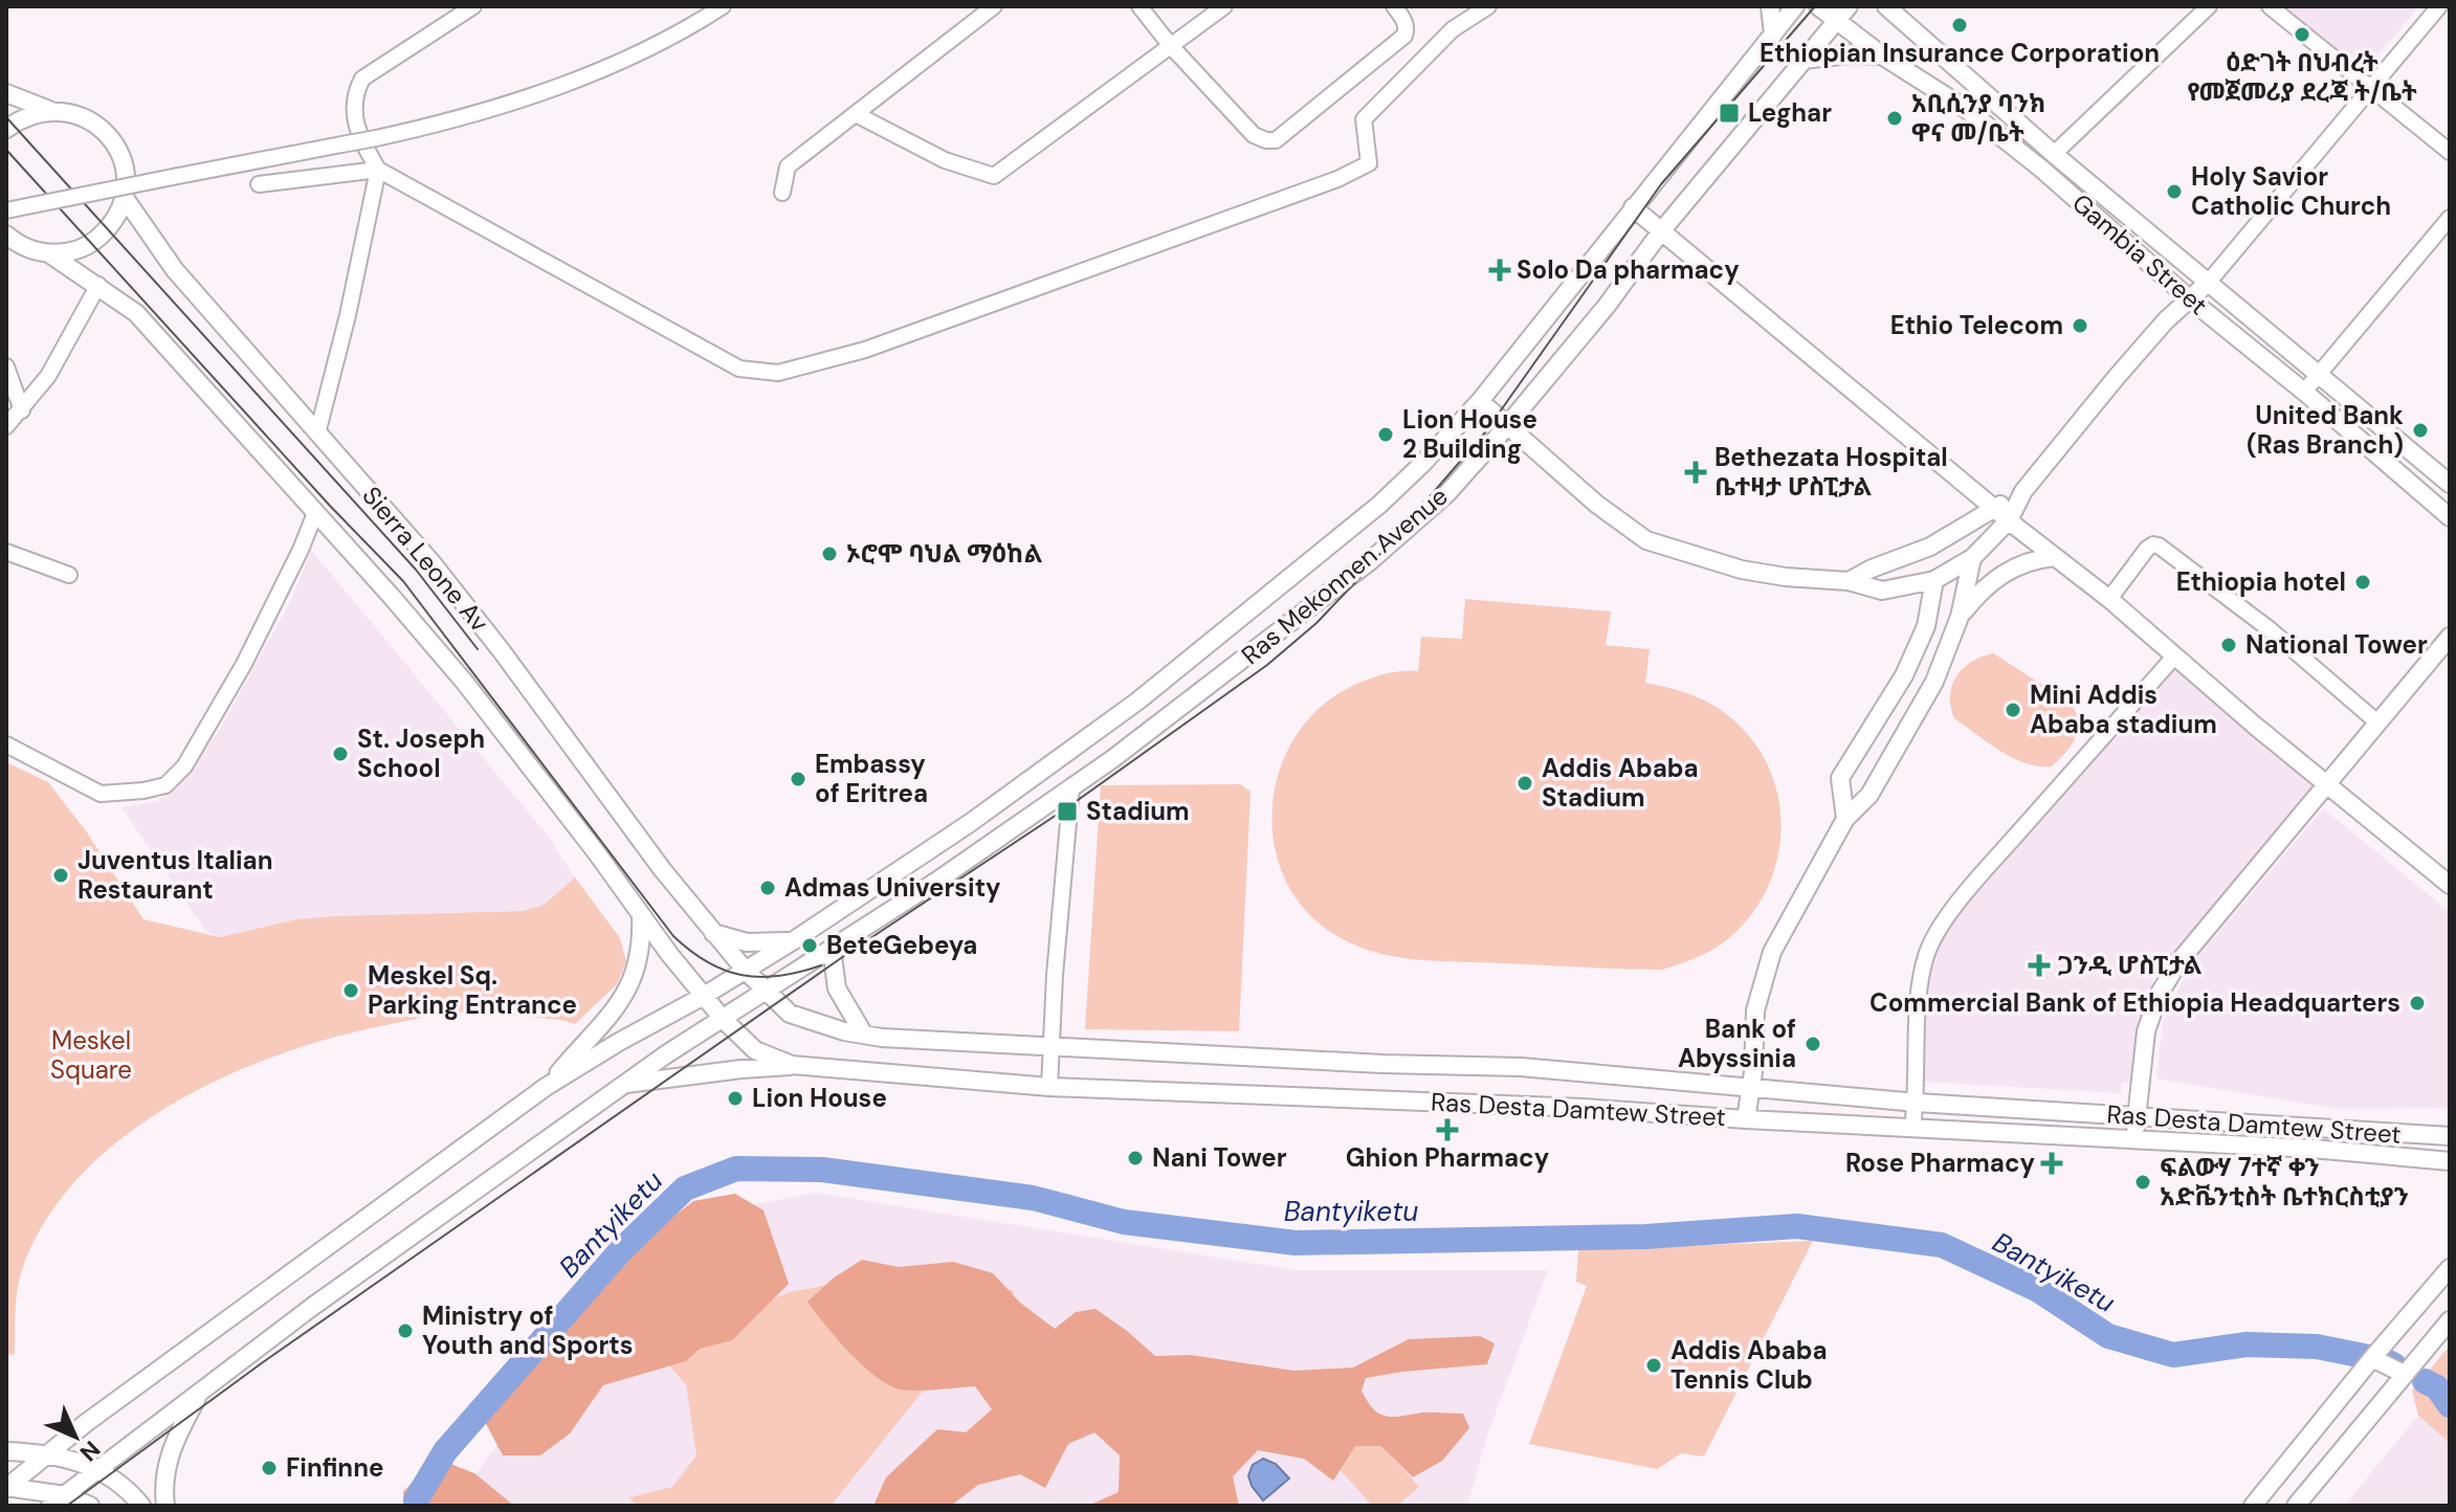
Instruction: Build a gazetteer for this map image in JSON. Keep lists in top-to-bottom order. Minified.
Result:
{"streets":{"main road":["Gambia Street","Sierra Leone Av","Ras Mekonnen Avenue","Ras Desta Damtew Street"]},"crossings":[["Gambia Street","Ras Mekonnen Avenue"],["Sierra Leone Av","Ras Mekonnen Avenue"],["Sierra Leone Av","Ras Desta Damtew Street"],["Ras Mekonnen Avenue","Ras Desta Damtew Street"]],"water":["Bantyiketu"],"parks":["Meskel Square"],"places":{"other":["Ethiopian Insurance Corporation","ዕድገት በህብረት የመጀመሪያ ደረጃ ት/ቤት","አቢሲንያ ባንክ ዋና መ/ቤት","Holy Savior Catholic Church","Ethio Telecom","United Bank (Ras Branch)","Lion House 2 Building","ኦሮሞ ባህል ማዕከል","Ethiopia hotel","National Tower","Mini Addis Ababa stadium","St. Joseph School","Embassy of Eritrea","Addis Ababa Stadium","Juventus Italian Restaurant","Admas University","BeteGebeya","Meskel Sq. Parking Entrance","Commercial Bank of Ethiopia Headquarters","Bank of Abyssinia","Lion House","Nani Tower","ፍልውሃ 7ተኛ ቀን አድቬንቲስት ቤተክርስቲያን","Ministry of Youth and Sports","Addis Ababa Tennis Club","Finfinne"],"transit":["Leghar","Stadium"],"health":["Solo Da pharmacy","Bethezata Hospital ቤተዛታ ሆስፒታል","ጋንዲ ሆስፒታል","Ghion Pharmacy","Rose Pharmacy"]},"north":"bottom right"}
